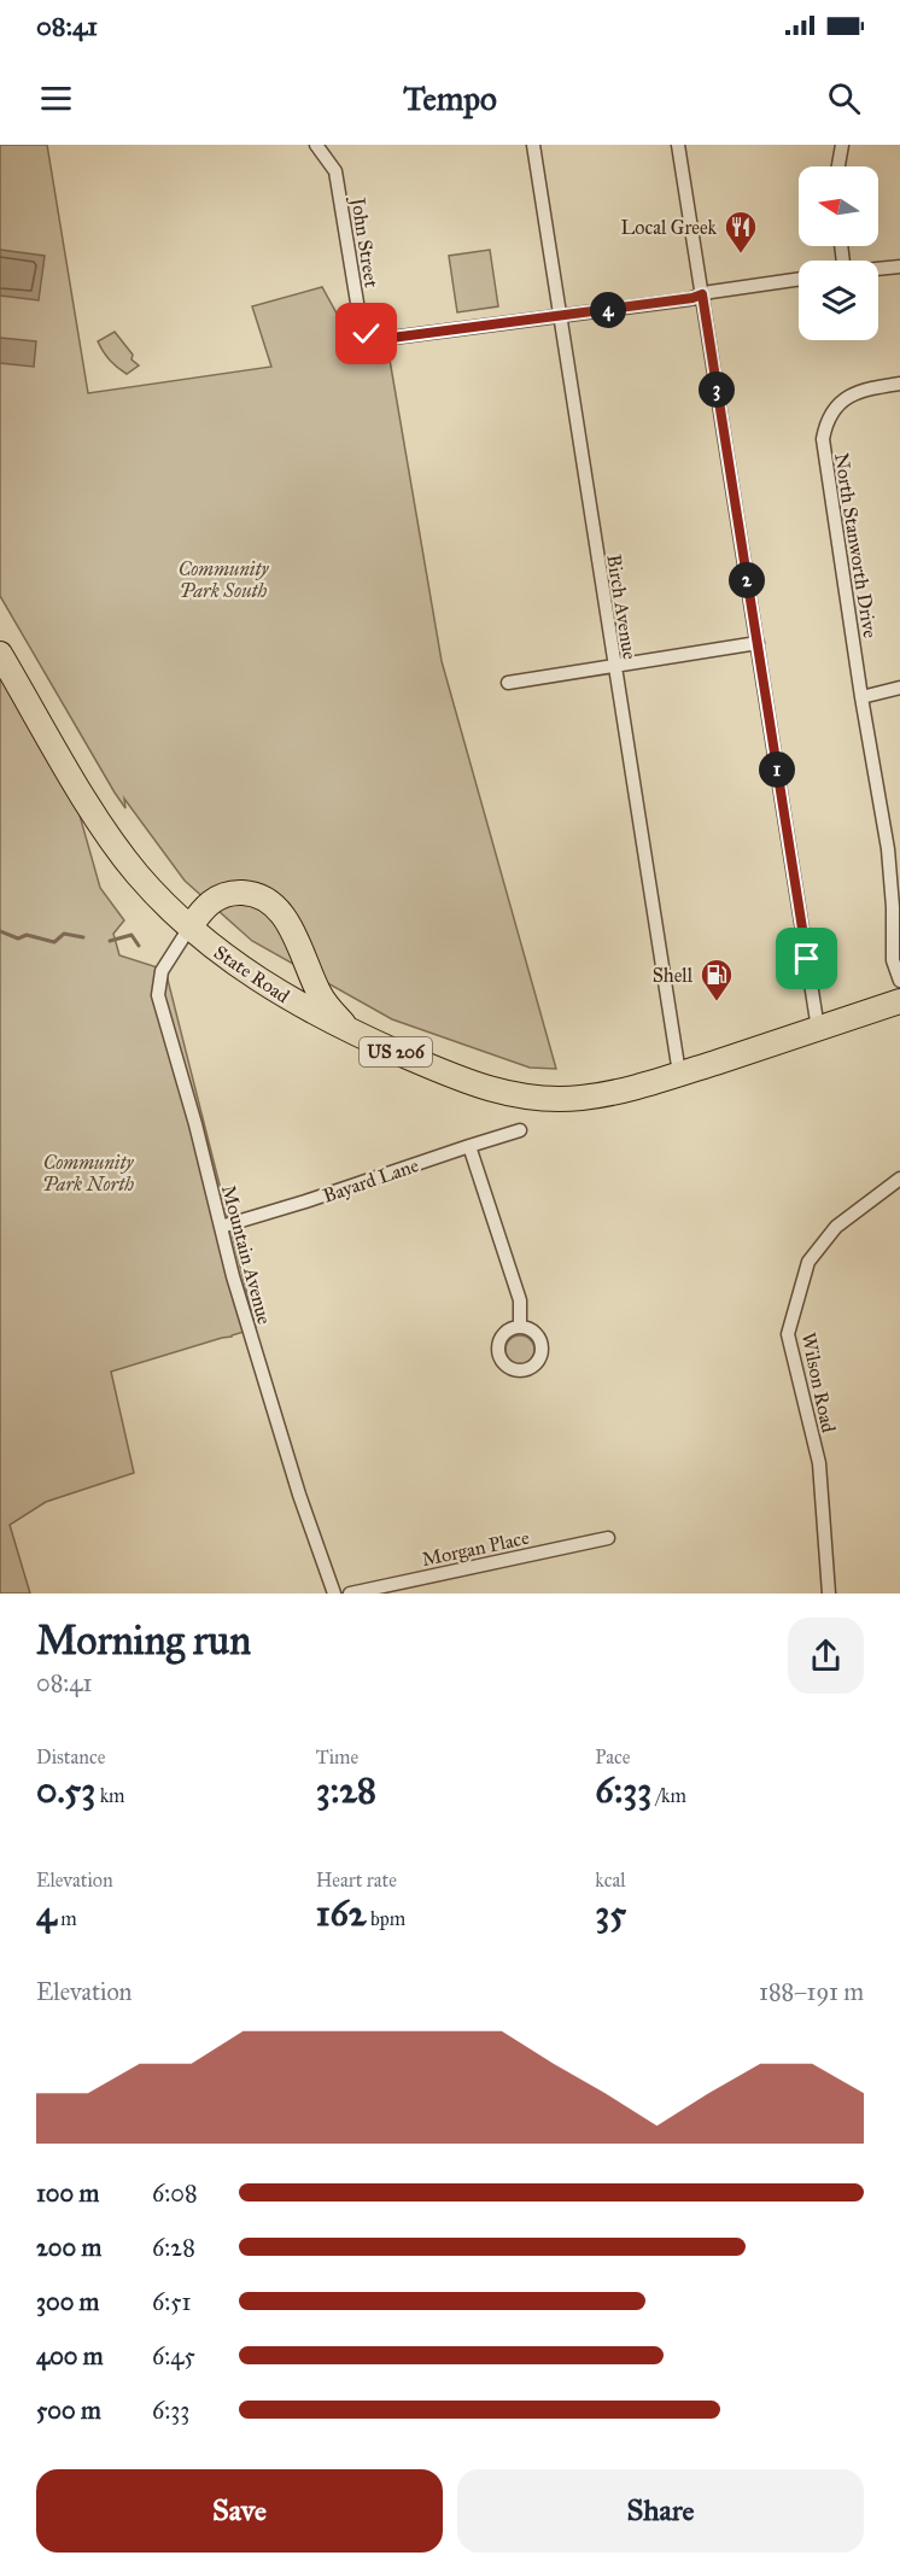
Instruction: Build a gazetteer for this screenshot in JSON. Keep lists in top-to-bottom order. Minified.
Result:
{"streets":{"highway":["State Road","US 206"],"street":["John Street","North Stanworth Drive","Birch Avenue","Bayard Lane","Mountain Avenue","Wilson Road","Morgan Place"]},"crossings":[["John Street","Birch Avenue"],["Birch Avenue","State Road"],["Birch Avenue","US 206"],["State Road","US 206"],["State Road","Mountain Avenue"],["Bayard Lane","Mountain Avenue"]],"parks":["Community Park South","Community Park North"],"places":{"restaurant":["Local Greek"],"fuel station":["Shell"]},"north":"left","page":{"status":"08:41","header":"Tempo","pins":["4","3","2","1"],"heading":["Morning run","08:41"],"stats":[["Distance","0.53 km"],["Time","3:28"],["Pace","6:33 /km"],["Elevation","4 m"],["Heart rate","162 bpm"],["kcal","35"]],"chart":["Elevation","188–191 m"],"list":[{"name":"100 m","note":"6:08"},{"name":"200 m","note":"6:28"},{"name":"300 m","note":"6:51"},{"name":"400 m","note":"6:45"},{"name":"500 m","note":"6:33"}],"buttons":["Save","Share"]}}
